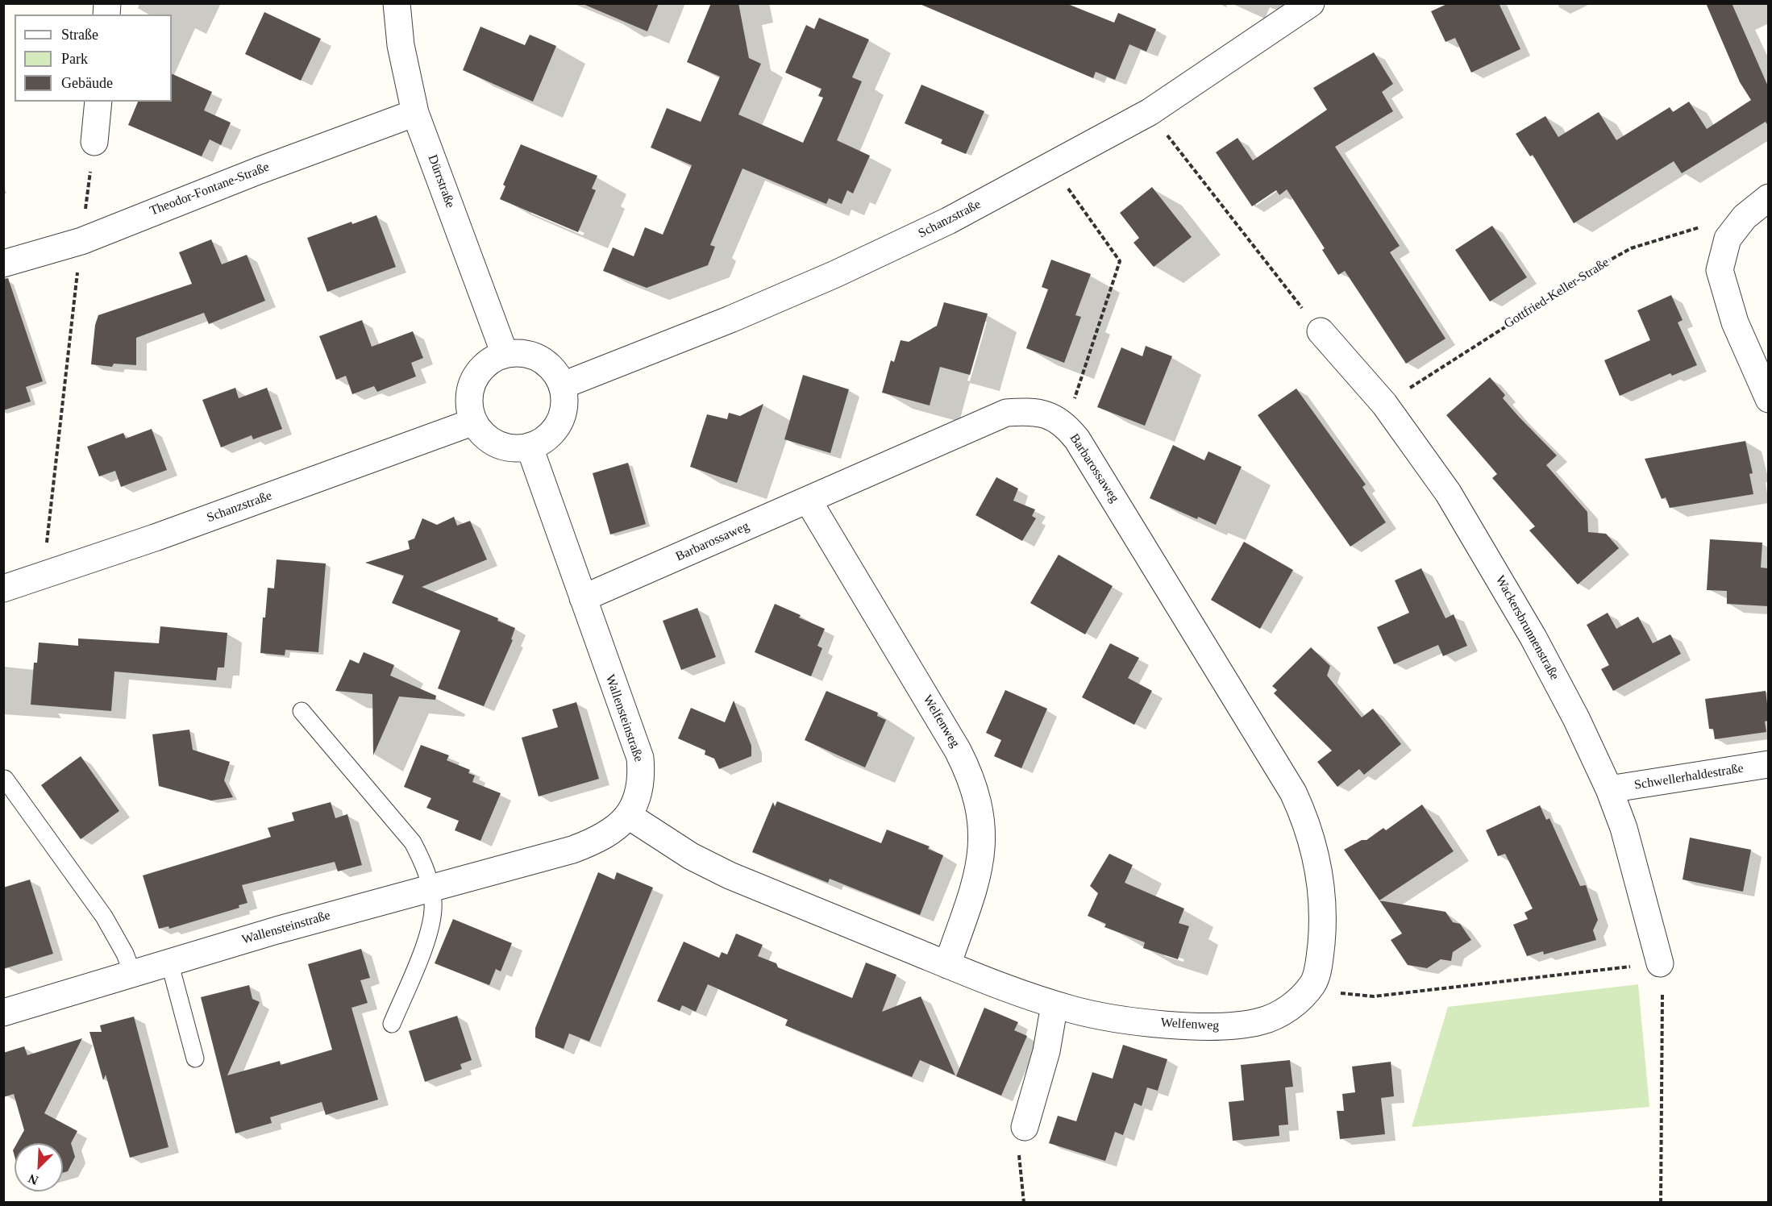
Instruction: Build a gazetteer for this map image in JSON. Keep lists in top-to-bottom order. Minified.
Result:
{"streets":{"street":["Dürrstraße","Theodor-Fontane-Straße","Schanzstraße","Barbarossaweg","Wackersbrunnenstraße","Wallensteinstraße","Welfenweg","Schwellerhaldestraße"],"path":["Gottfried-Keller-Straße"]},"crossings":[["Dürrstraße","Theodor-Fontane-Straße"],["Dürrstraße","Schanzstraße"],["Dürrstraße","Wallensteinstraße"],["Schanzstraße","Wallensteinstraße"],["Gottfried-Keller-Straße","Wackersbrunnenstraße"],["Barbarossaweg","Wallensteinstraße"],["Barbarossaweg","Welfenweg"],["Wackersbrunnenstraße","Schwellerhaldestraße"],["Wallensteinstraße","Welfenweg"]],"legend":["Straße","Park","Gebäude"],"north":"bottom left"}
